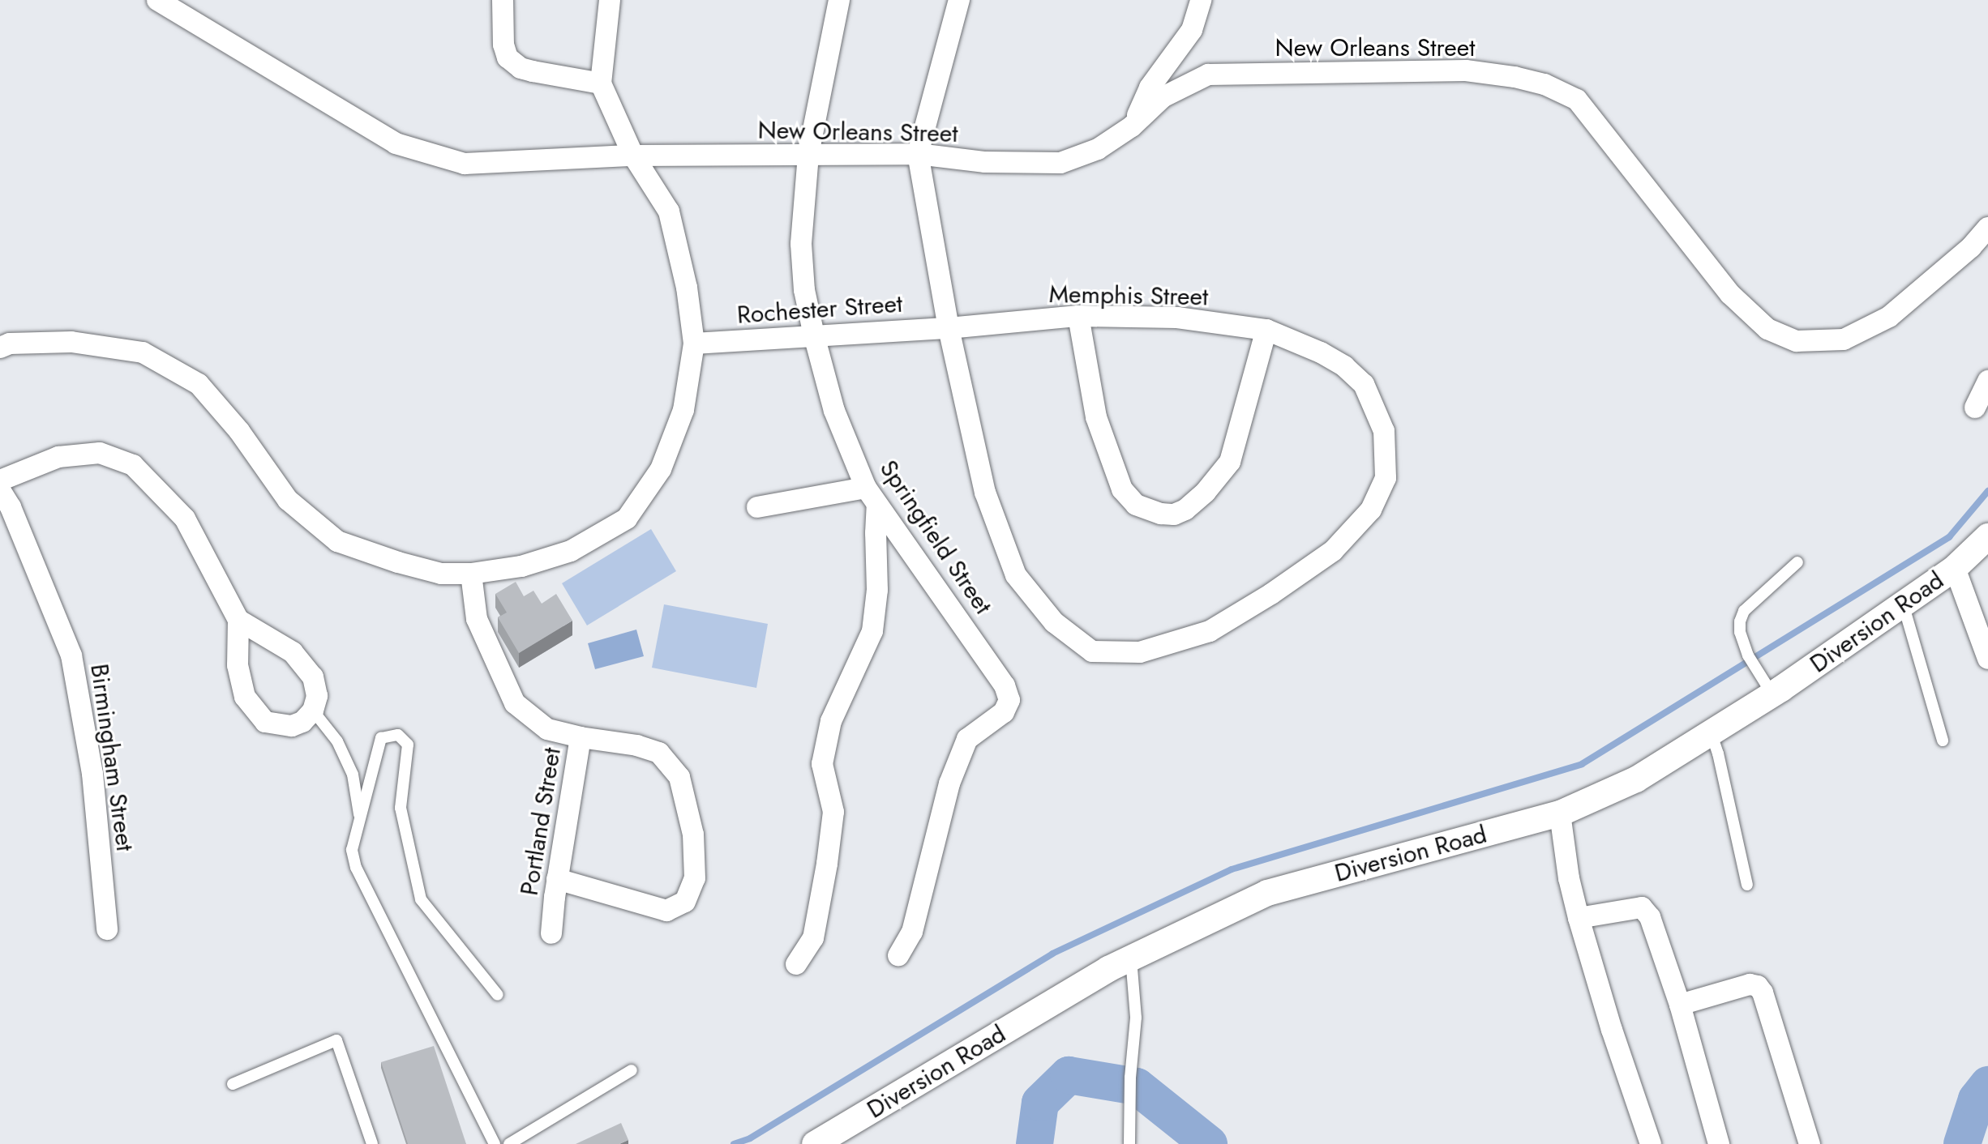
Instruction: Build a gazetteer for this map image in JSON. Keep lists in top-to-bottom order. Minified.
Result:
{"streets":{"street":["New Orleans Street","Memphis Street","Rochester Street","Springfield Street","Diversion Road","Birmingham Street","Portland Street"]},"crossings":[["New Orleans Street","Memphis Street"],["New Orleans Street","Springfield Street"],["Memphis Street","Rochester Street"],["Rochester Street","Springfield Street"]]}
